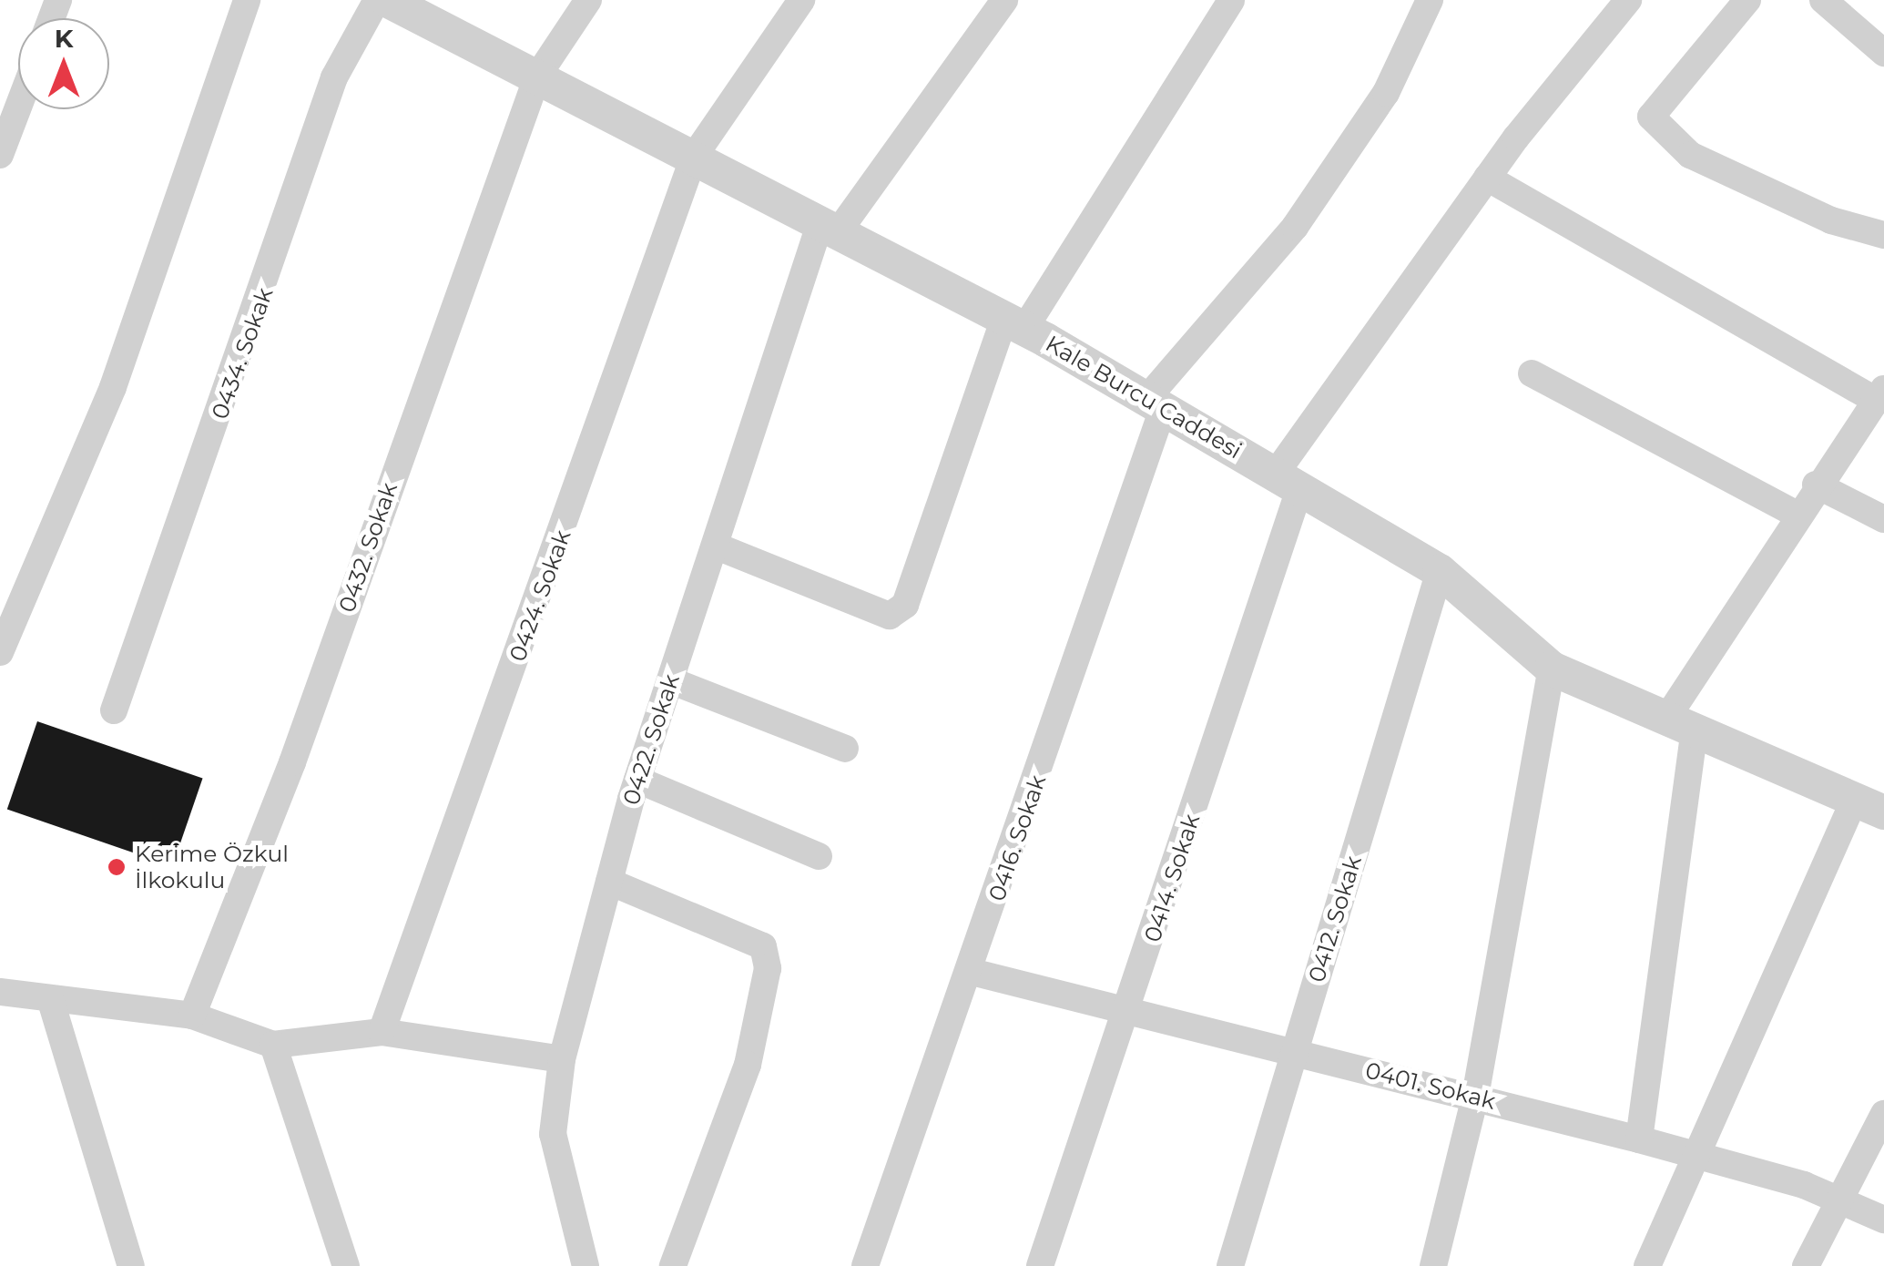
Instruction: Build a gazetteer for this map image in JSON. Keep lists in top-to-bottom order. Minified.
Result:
{"streets":{"street":["0434. Sokak","Kale Burcu Caddesi","0432. Sokak","0424. Sokak","0422. Sokak","0416. Sokak","0414. Sokak","0412. Sokak","0401. Sokak"]},"crossings":[["Kale Burcu Caddesi","0432. Sokak"],["Kale Burcu Caddesi","0424. Sokak"],["Kale Burcu Caddesi","0422. Sokak"],["Kale Burcu Caddesi","0416. Sokak"],["Kale Burcu Caddesi","0414. Sokak"],["Kale Burcu Caddesi","0412. Sokak"],["0416. Sokak","0401. Sokak"],["0414. Sokak","0401. Sokak"],["0412. Sokak","0401. Sokak"]],"places":["Kerime Özkul İlkokulu"],"north":"top"}
